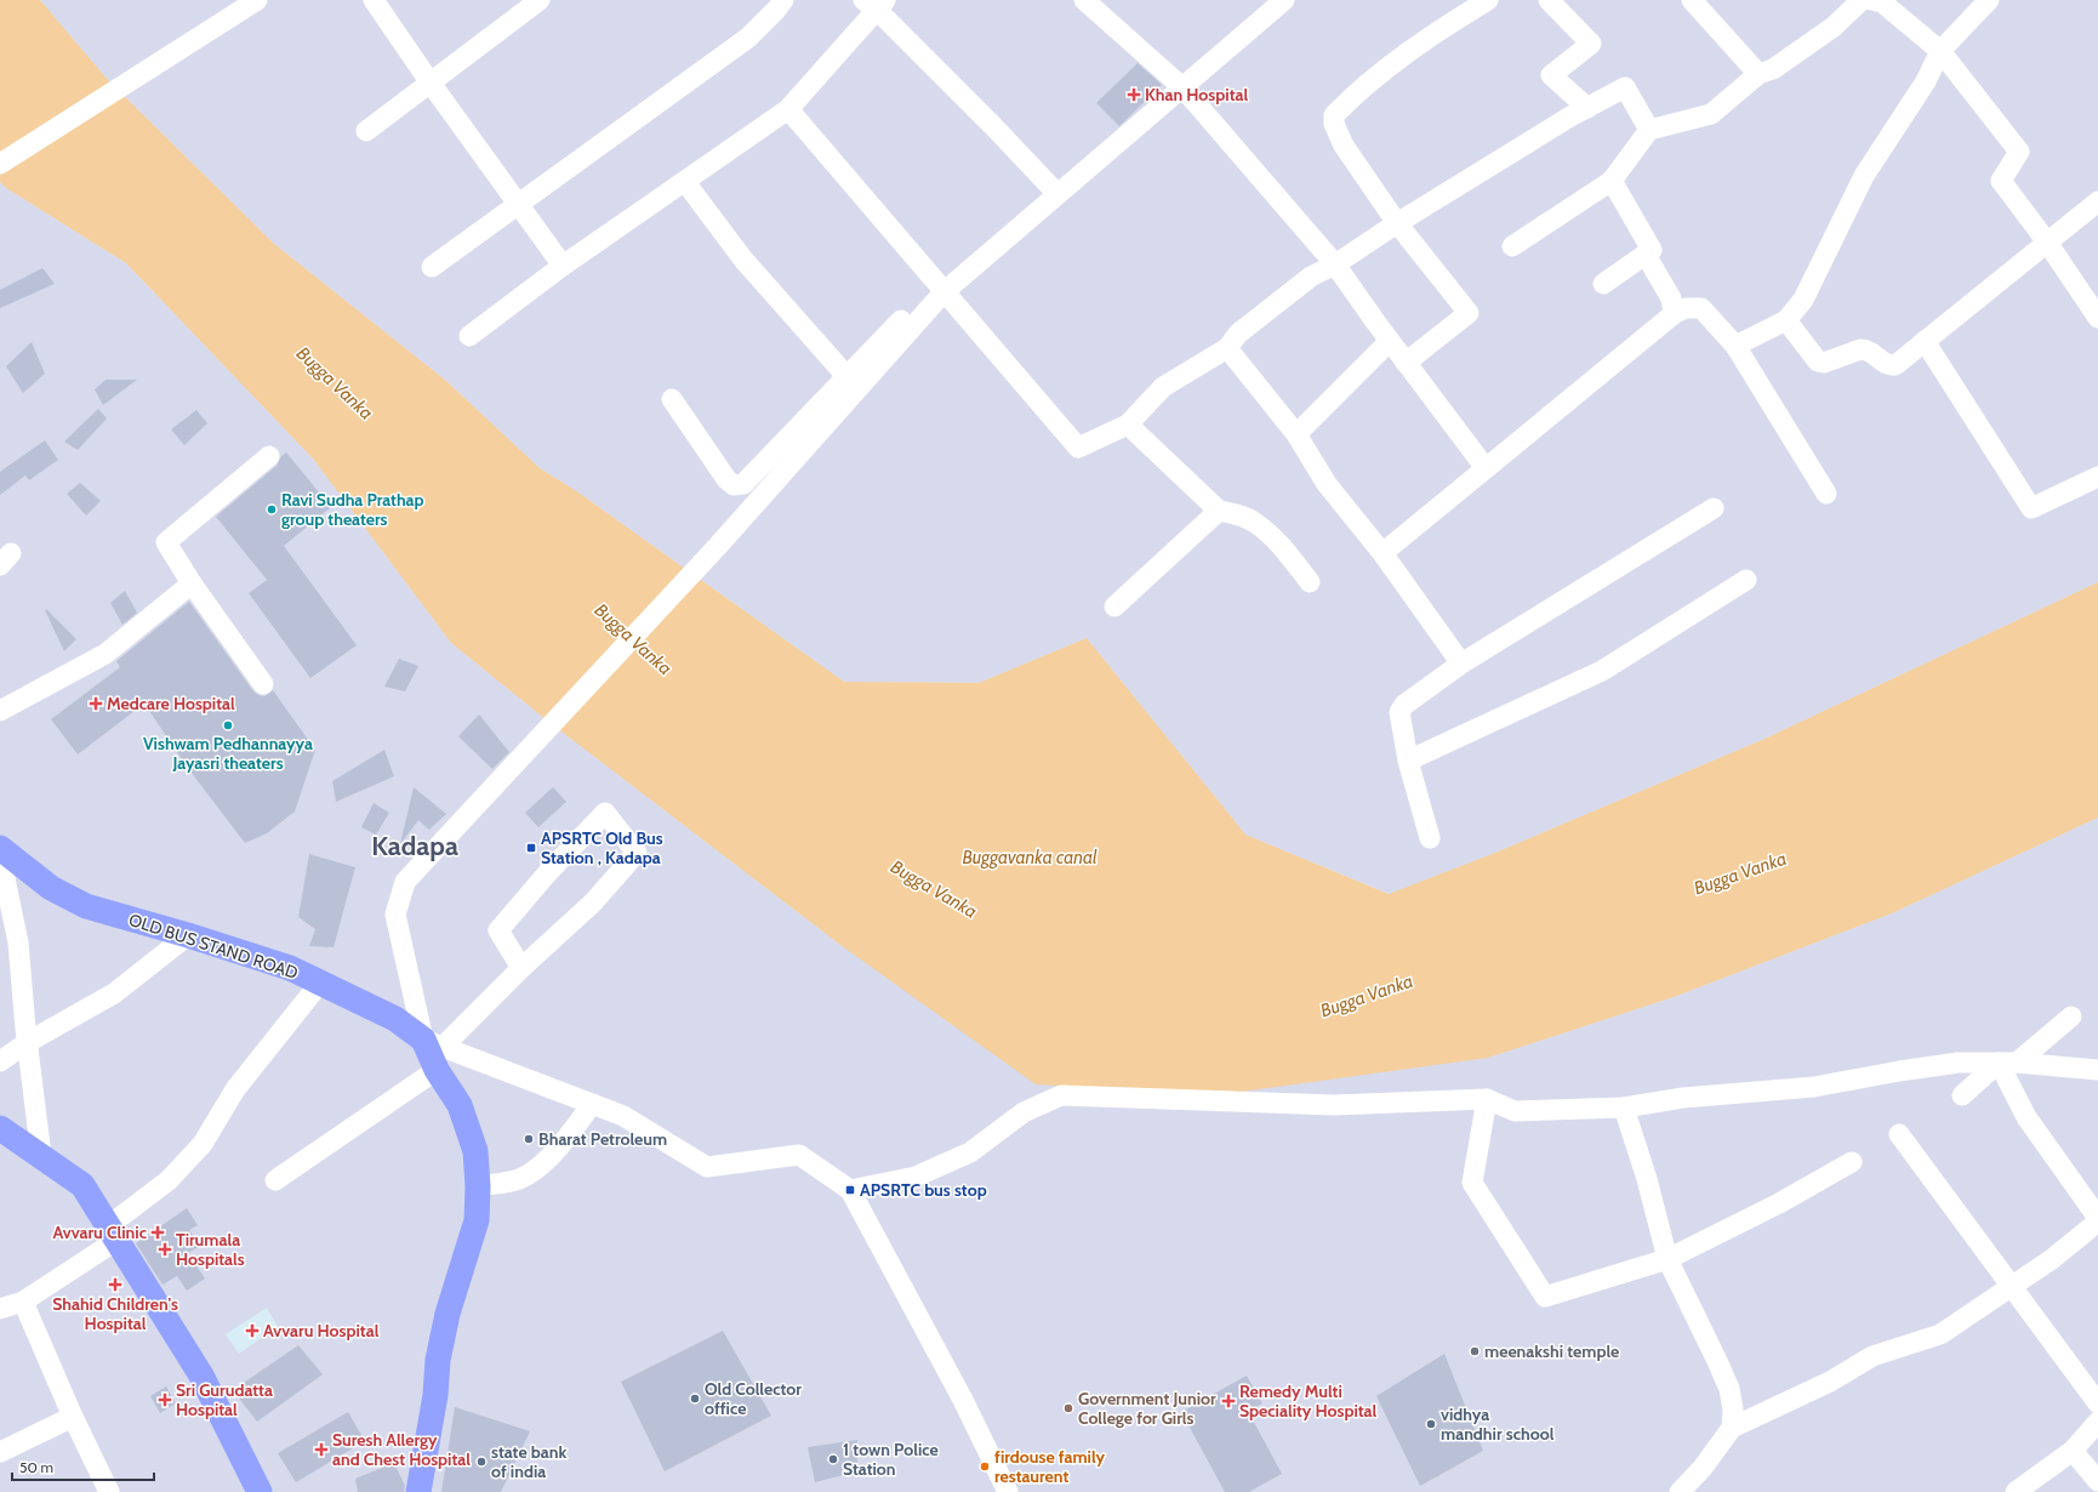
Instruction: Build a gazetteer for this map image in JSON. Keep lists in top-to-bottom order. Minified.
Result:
{"streets":{"main road":["OLD BUS STAND ROAD"]},"districts":["Kadapa"],"water":["Bugga Vanka","Buggavanka canal"],"places":{"health":["Khan Hospital","Medcare Hospital","Avvaru Clinic","Tirumala Hospitals","Shahid Children's Hospital","Avvaru Hospital","Sri Gurudatta Hospital","Remedy Multi Speciality Hospital","Suresh Allergy and Chest Hospital"],"other":["Ravi Sudha Prathap group theaters","Vishwam Pedhannayya Jayasri theaters","Bharat Petroleum","meenakshi temple","Old Collector office","Government Junior College for Girls","vidhya mandhir school","1 town Police Station","state bank of india","firdouse family restaurent"],"transit":["APSRTC Old Bus Station , Kadapa","APSRTC bus stop"]},"scale_bar":"50 m"}
